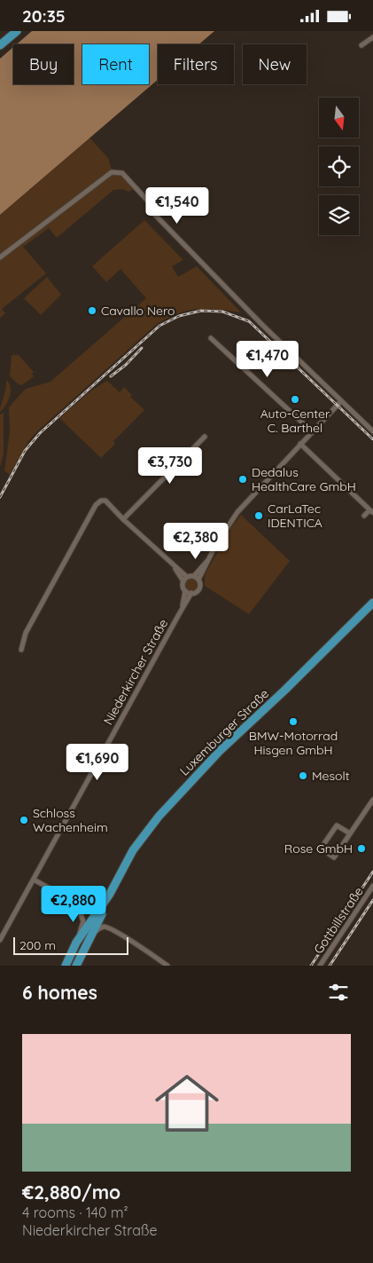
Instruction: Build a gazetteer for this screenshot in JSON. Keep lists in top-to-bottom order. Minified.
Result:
{"streets":{"main road":["Luxemburger Straße"],"street":["Niederkircher Straße","Gottbillstraße"]},"places":["Cavallo Nero","Auto-Center C. Barthel","Dedalus HealthCare GmbH","CarLaTec IDENTICA","BMW-Motorrad Hisgen GmbH","Mesolt","Schloss Wachenheim","Rose GmbH"],"scale_bar":"200 m","north":"bottom","page":{"status":"20:35","chip":["Buy","Rent","Filters","New"],"price":["€1,540","€1,470","€3,730","€2,380","€1,690","€2,880"],"scale":"200 m","heading":"6 homes","list":[{"name":"€2,880/mo","note":"4 rooms · 140 m² · Niederkircher Straße"}]}}
